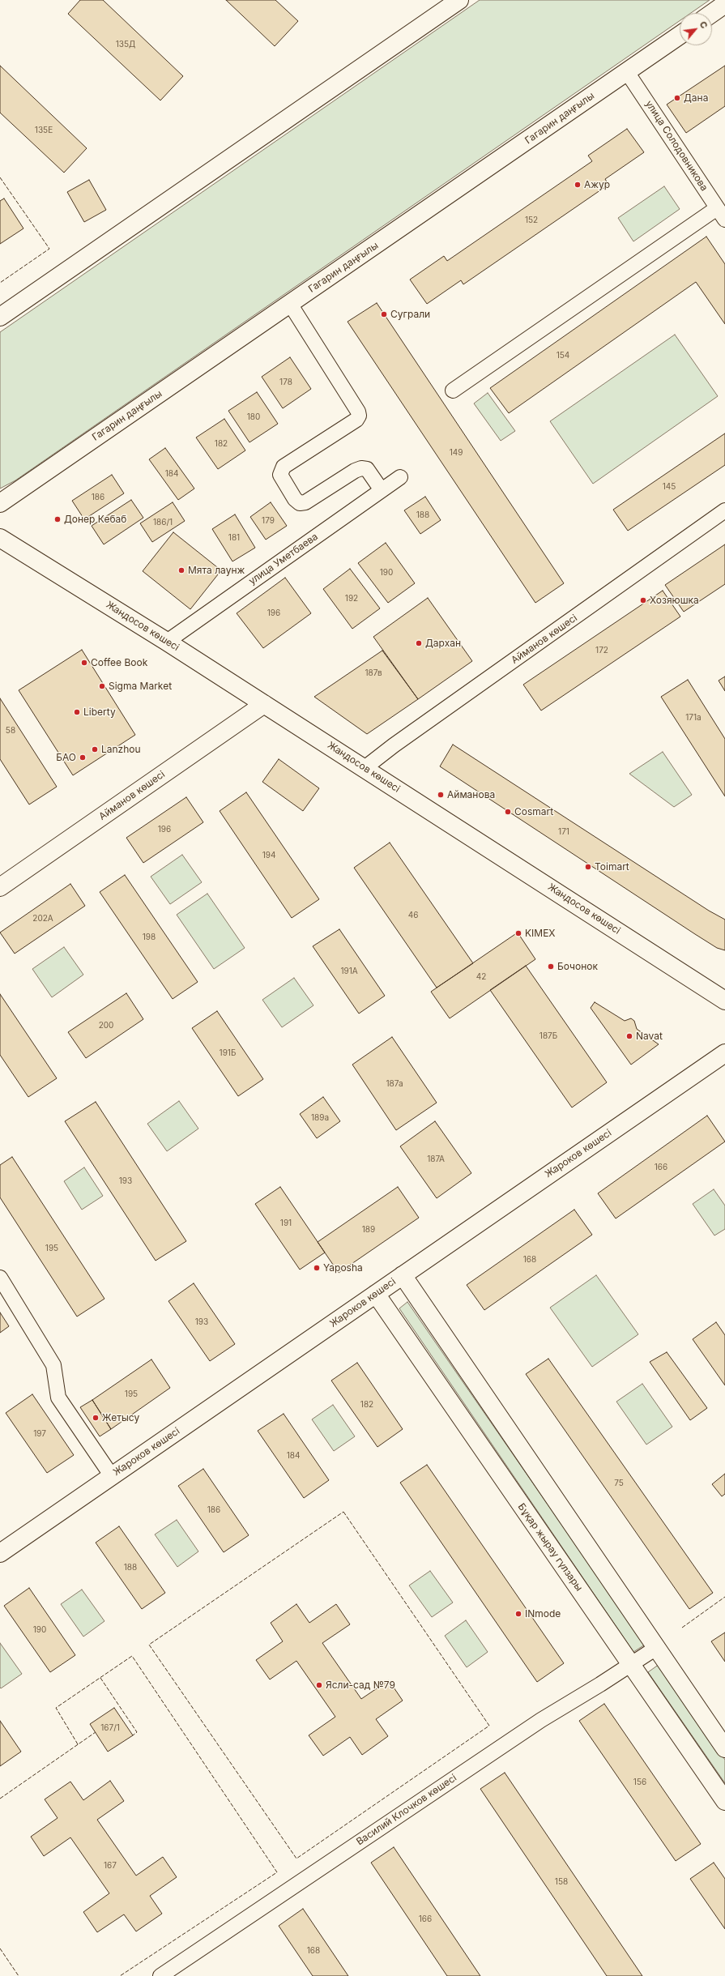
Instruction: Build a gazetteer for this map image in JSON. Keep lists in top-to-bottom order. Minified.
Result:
{"streets":{"street":["Гагарин даңғылы","улица Солодовникова","улица Уметбаева","Жандосов көшесі","Айманов көшесі","Жароков көшесі","Бұқар жырау гүлзары","Василий Клочков көшесі"]},"crossings":[["Гагарин даңғылы","улица Солодовникова"],["улица Уметбаева","Жандосов көшесі"],["Жандосов көшесі","Айманов көшесі"],["Жароков көшесі","Бұқар жырау гүлзары"],["Бұқар жырау гүлзары","Василий Клочков көшесі"]],"places":["Дана","Ажур","Суграли","Донер Кебаб","Мята лаунж","Хозяюшка","Дархан","Coffee Book","Sigma Market","Liberty","Lanzhou","БАО","Айманова","Cosmart","Toimart","KIMEX","Бочонок","Navat","Yaposha","Жетысу","INmode","Ясли-сад №79"],"house_numbers":["135Д","135Е","152","154","178","180","182","149","184","145","186","188","179","186/1","181","190","192","196","172","187в","171a","58","196","171","194","46","202А","198","191А","42","200","187Б","191Б","187а","189а","187А","166","193","191","189","195","168","193","195","182","197","184","75","186","188","190","167/1","156","167","158","166","168"],"north":"top right"}
